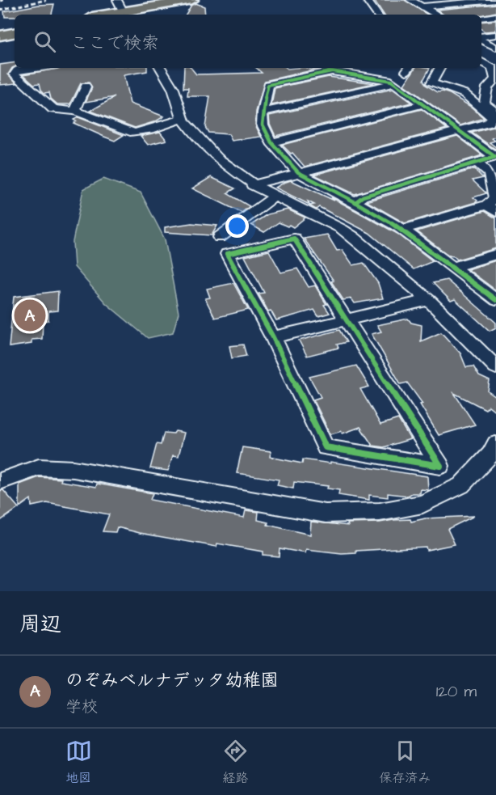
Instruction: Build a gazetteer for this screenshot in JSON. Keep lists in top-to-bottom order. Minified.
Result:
{"page":{"search":"ここで検索","pins":"A","heading":"周辺","list":[{"mark":"A","name":"のぞみベルナデッタ幼稚園","note":"学校","value":"120 m"}],"nav":["地図","経路","保存済み"]}}
